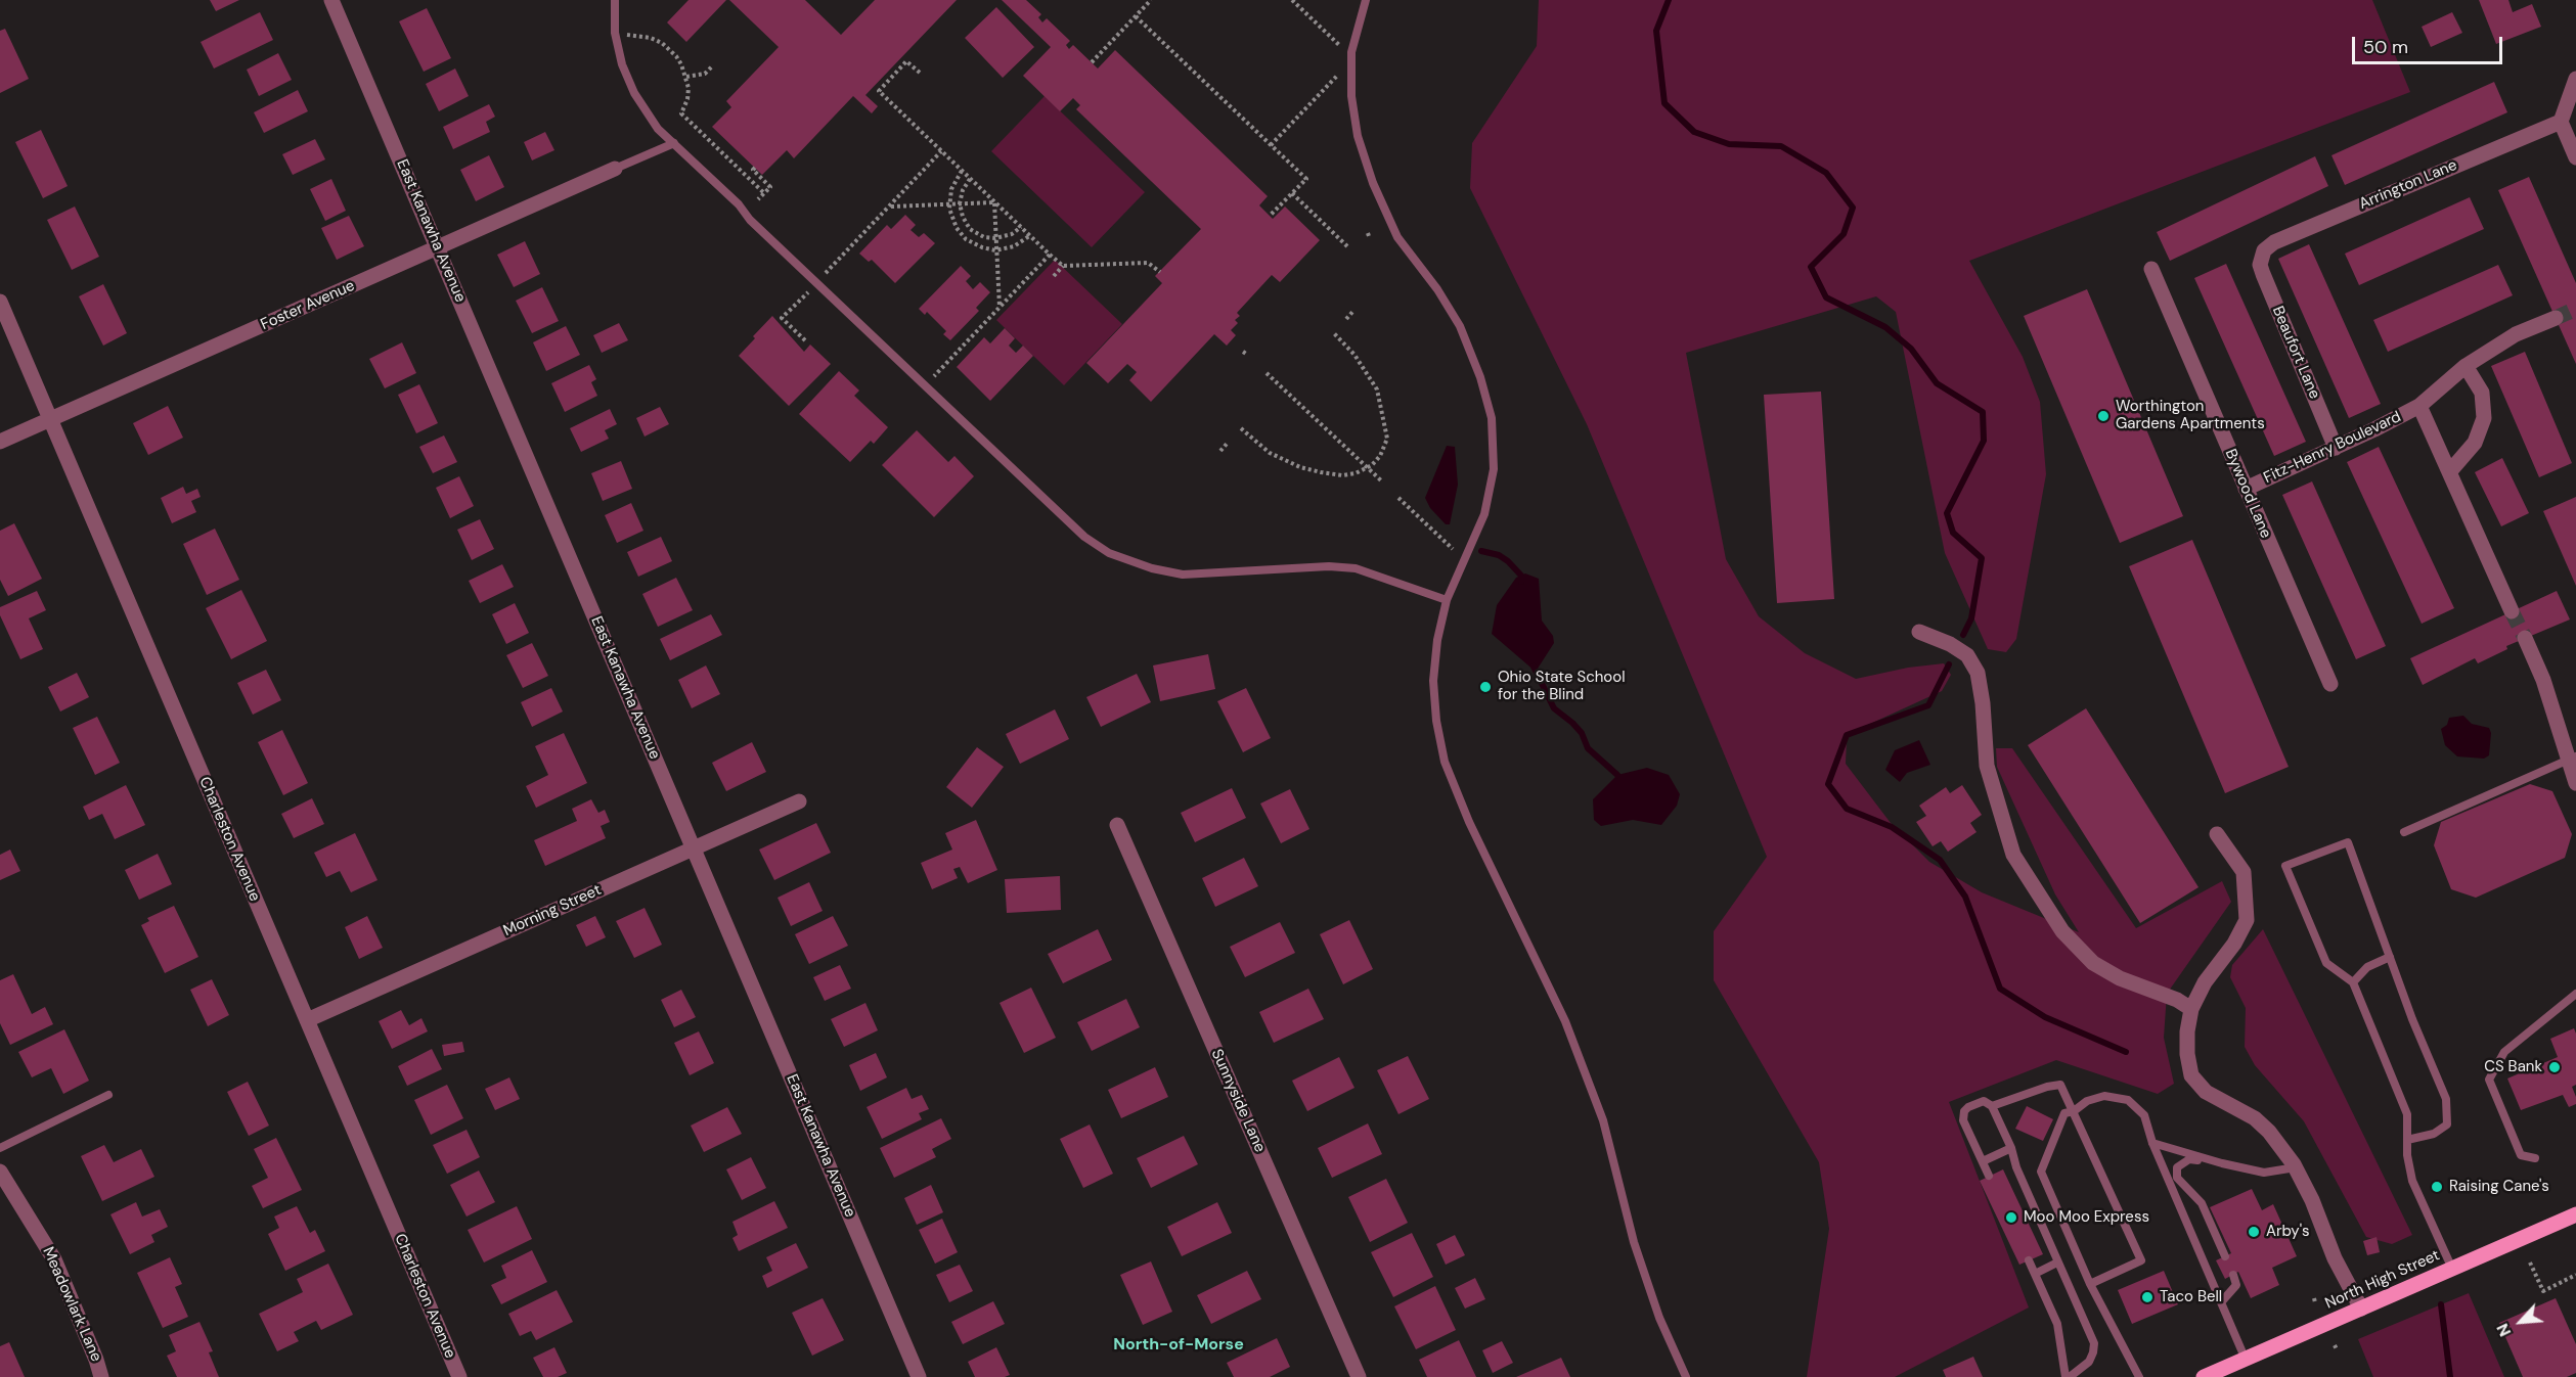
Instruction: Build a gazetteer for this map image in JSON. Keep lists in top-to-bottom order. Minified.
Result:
{"streets":{"main road":["North High Street"],"street":["Arrington Lane","East Kanawha Avenue","Foster Avenue","Beaufort Lane","Fitz-Henry Boulevard","Bywood Lane","Charleston Avenue","Morning Street","Sunnyside Lane","Meadowlark Lane"]},"crossings":[["Arrington Lane","Beaufort Lane"],["East Kanawha Avenue","Foster Avenue"],["East Kanawha Avenue","Morning Street"],["Foster Avenue","Charleston Avenue"],["Beaufort Lane","Fitz-Henry Boulevard"],["Fitz-Henry Boulevard","Bywood Lane"],["Charleston Avenue","Morning Street"]],"districts":["North-of-Morse"],"places":["Worthington Gardens Apartments","Ohio State School for the Blind","CS Bank","Raising Cane's","Moo Moo Express","Arby's","Taco Bell"],"scale_bar":"50 m","north":"bottom left"}
